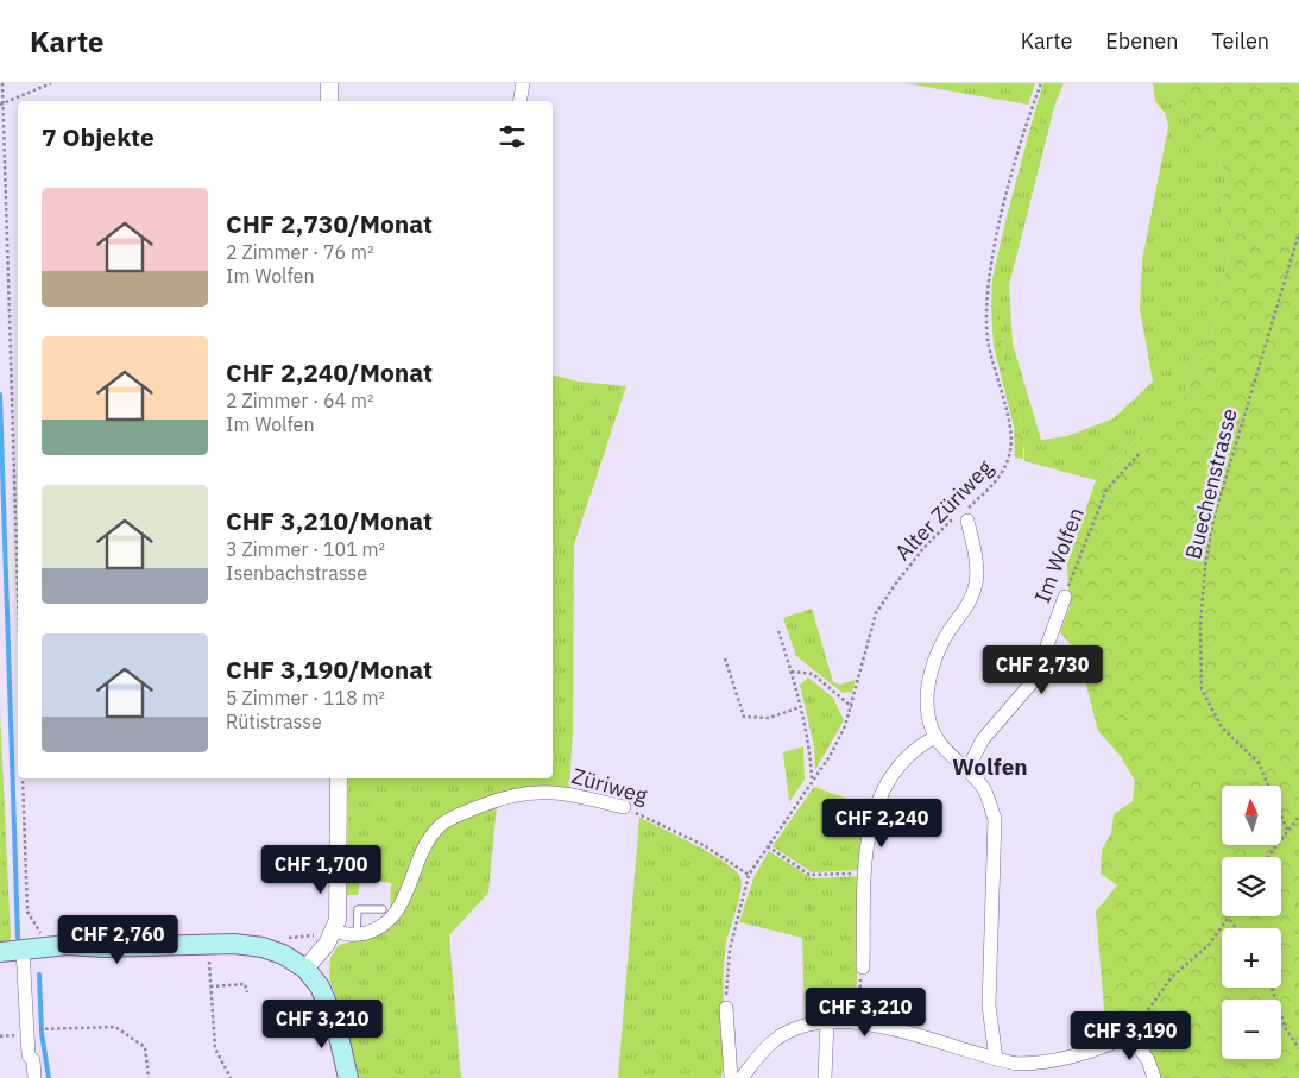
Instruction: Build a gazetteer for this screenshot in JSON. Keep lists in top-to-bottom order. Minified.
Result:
{"streets":{"street":["Im Wolfen","Züriweg"],"path":["Buechenstrasse","Alter Züriweg"]},"districts":["Wolfen"],"north":"top","page":{"header":"Karte","nav":["Karte","Ebenen","Teilen"],"heading":"7 Objekte","list":[{"name":"CHF 2,730/Monat","note":"2 Zimmer · 76 m² · Im Wolfen"},{"name":"CHF 2,240/Monat","note":"2 Zimmer · 64 m² · Im Wolfen"},{"name":"CHF 3,210/Monat","note":"3 Zimmer · 101 m² · Isenbachstrasse"},{"name":"CHF 3,190/Monat","note":"5 Zimmer · 118 m² · Rütistrasse"}],"price":["CHF 2,730","CHF 2,240","CHF 1,700","CHF 2,760","CHF 3,210","CHF 3,210","CHF 3,190"],"map_buttons":["+","−"]}}
